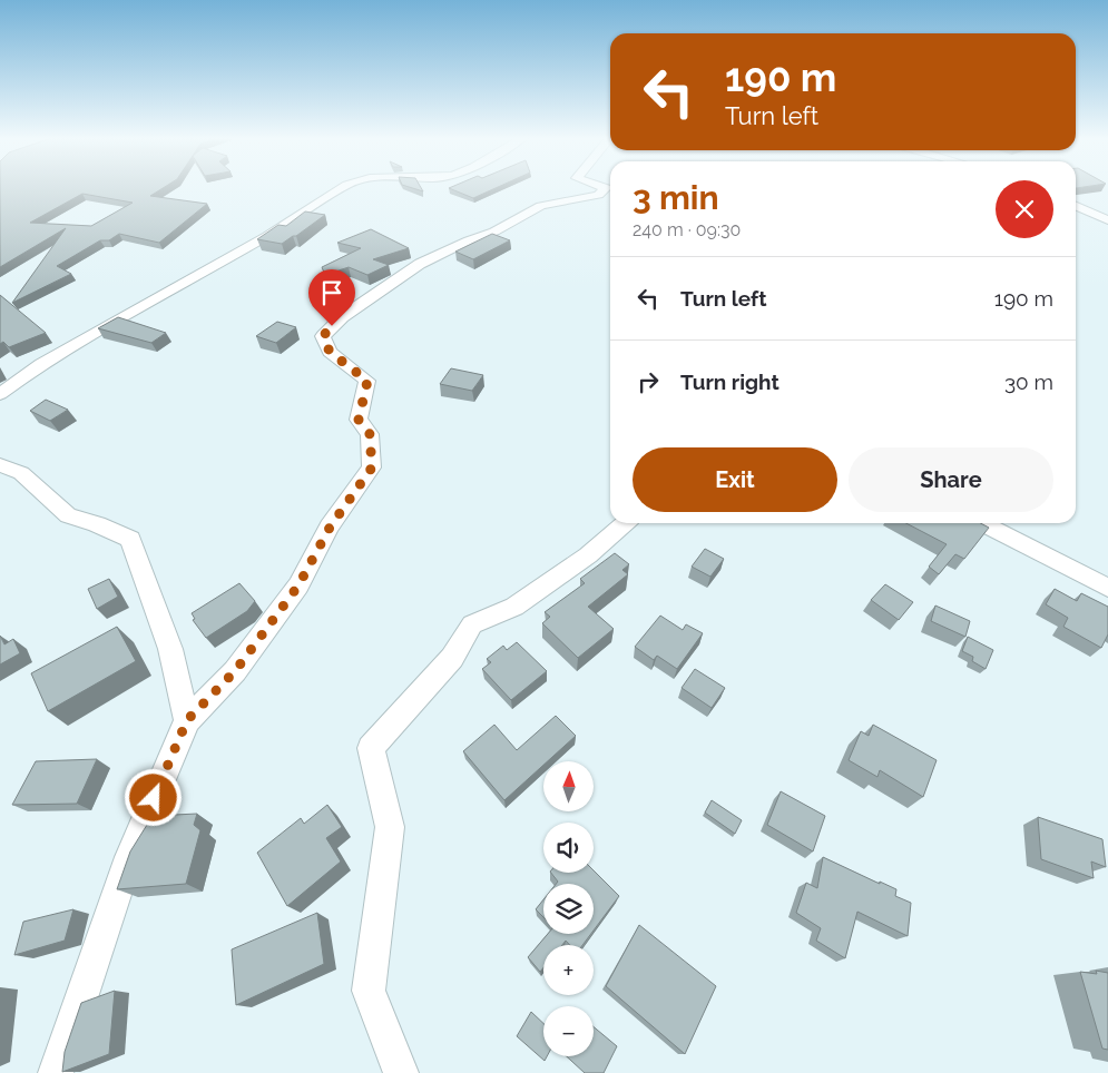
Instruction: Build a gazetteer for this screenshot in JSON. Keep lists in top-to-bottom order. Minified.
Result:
{"north":"top","page":{"turn":["190 m","Turn left"],"heading":["3 min","240 m · 09:30"],"list":[{"name":"Turn left","value":"190 m"},{"name":"Turn right","value":"30 m"}],"buttons":["Exit","Share"],"map_buttons":["+","−"]}}
